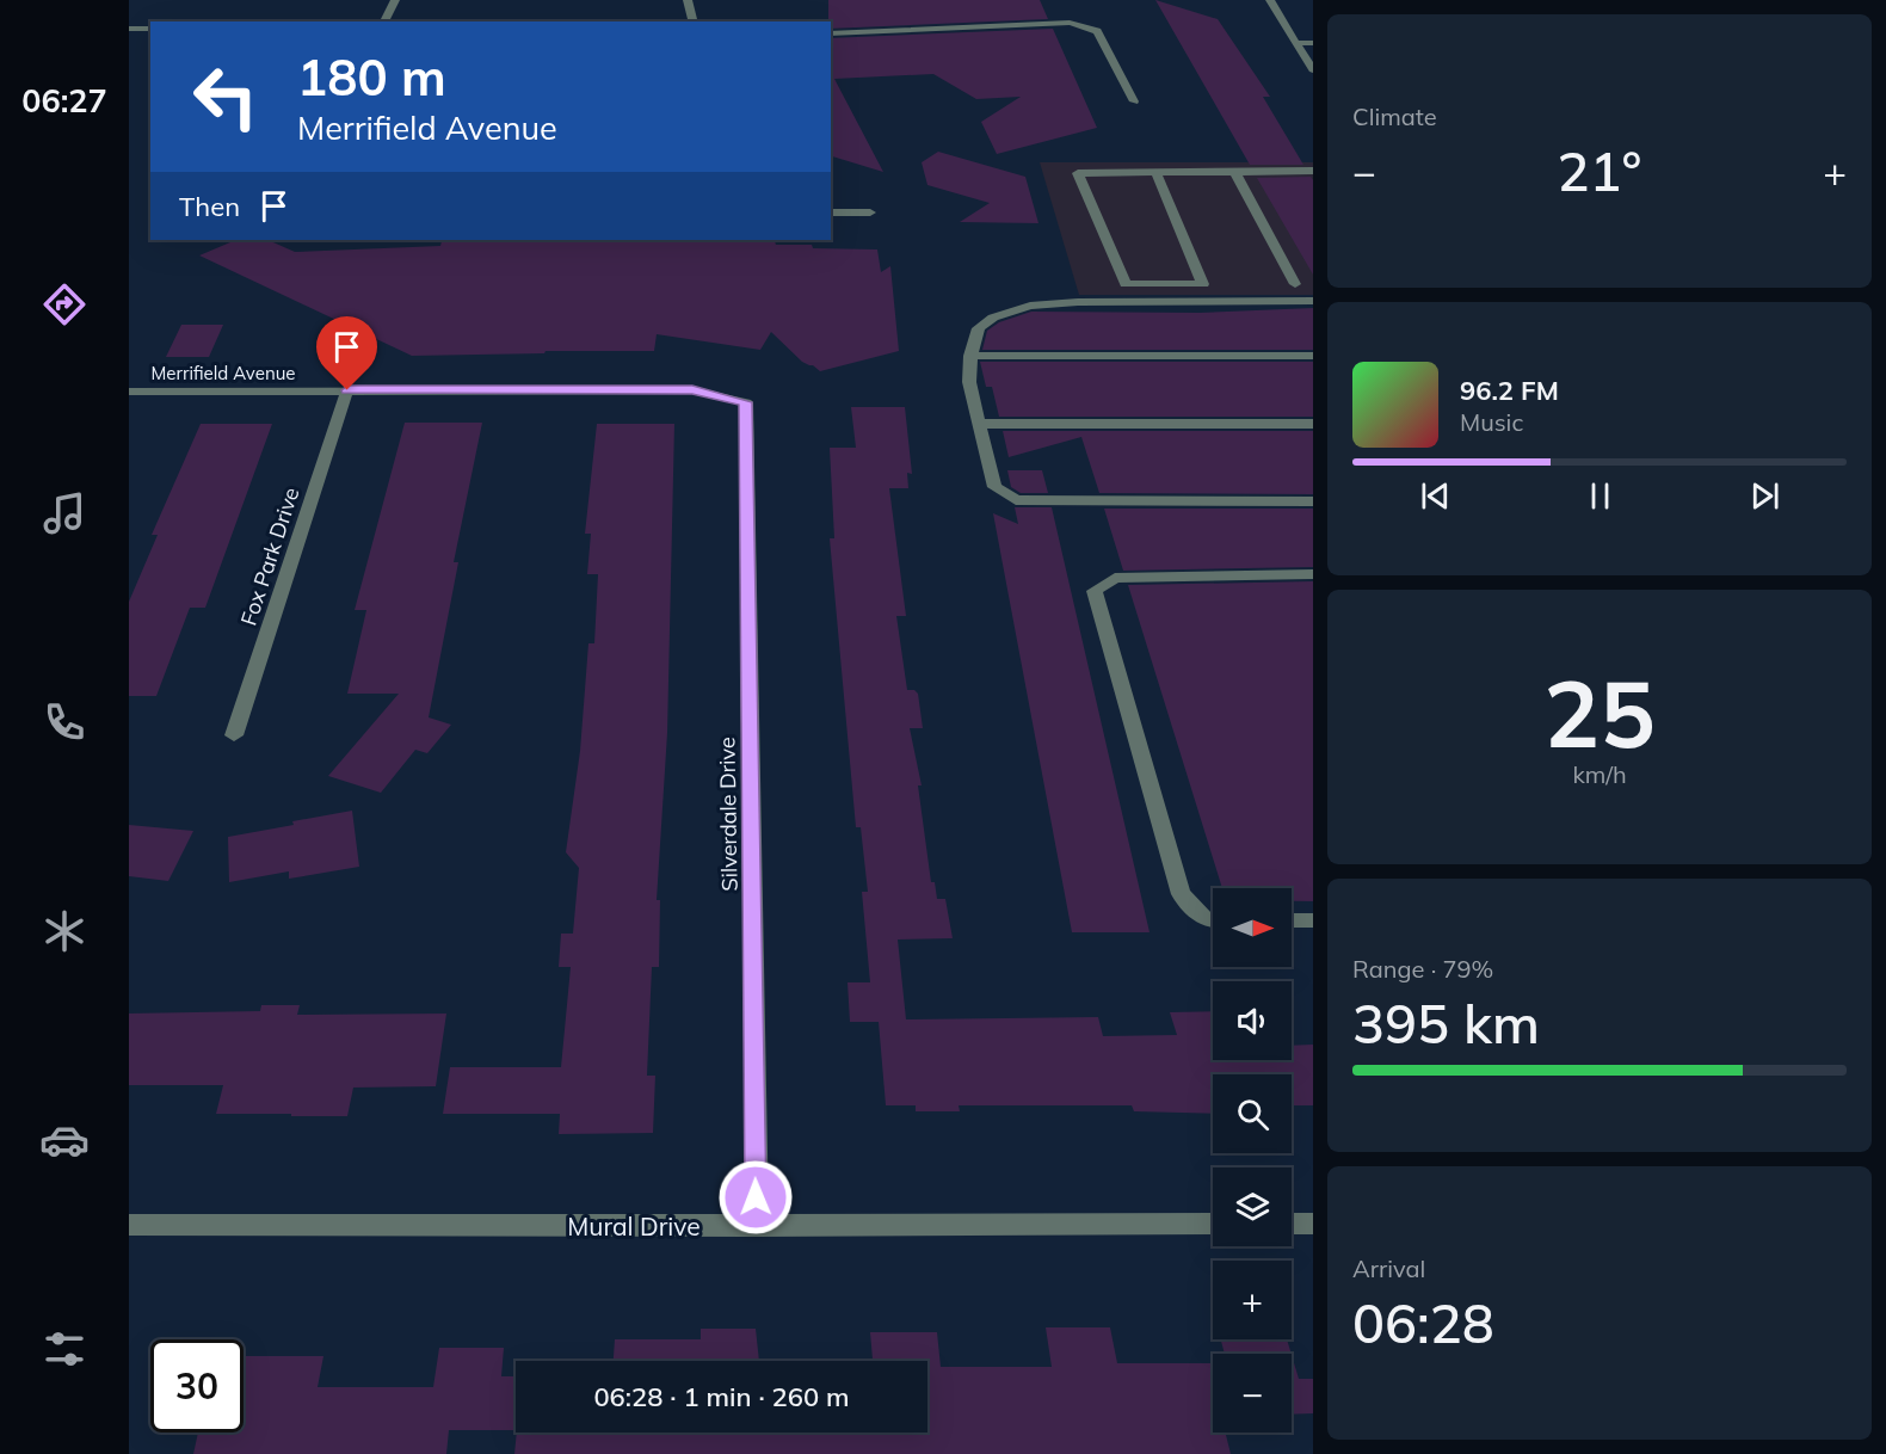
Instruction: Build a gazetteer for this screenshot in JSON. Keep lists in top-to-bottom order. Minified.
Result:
{"streets":{"street":["Merrifield Avenue","Fox Park Drive","Silverdale Drive","Mural Drive"]},"crossings":[["Merrifield Avenue","Fox Park Drive"],["Merrifield Avenue","Silverdale Drive"],["Silverdale Drive","Mural Drive"]],"north":"right","page":{"tabs":"06:27","tile":["Climate",["25","km/h"],["Range · 79%","395 km"],["Arrival","06:28"]],"turn":["180 m","Merrifield Avenue"],"heat":["−","21°","+"],"then":"Then","song":["96.2 FM","Music"],"map_buttons":["+","−"],"limit":"30","trip":"06:28 · 1 min · 260 m"}}
